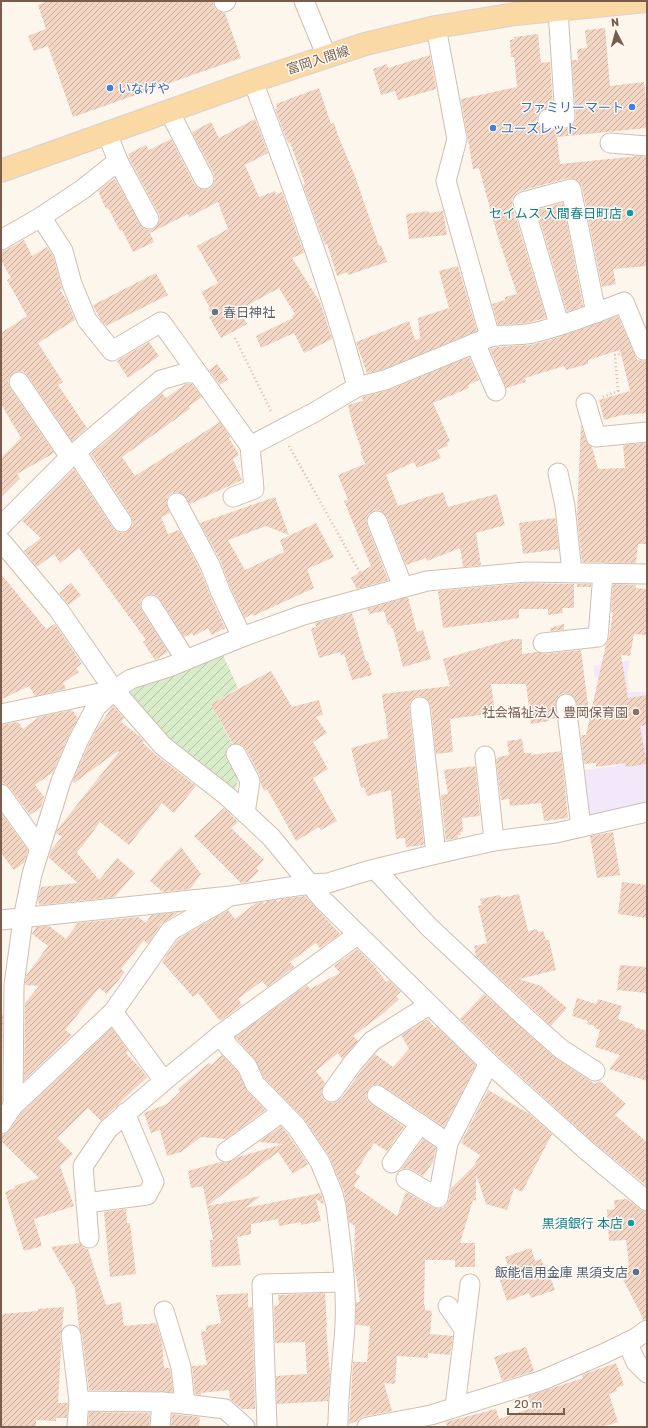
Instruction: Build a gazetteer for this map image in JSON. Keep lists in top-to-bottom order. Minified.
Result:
{"streets":{"main road":["富岡入間線"]},"places":["いなげや","ファミリーマート","ユーズレット","セイムス 入間春日町店","春日神社","社会福祉法人 豊岡保育園","黒須銀行 本店","飯能信用金庫 黒須支店"],"scale_bar":"20 m","north":"top"}
